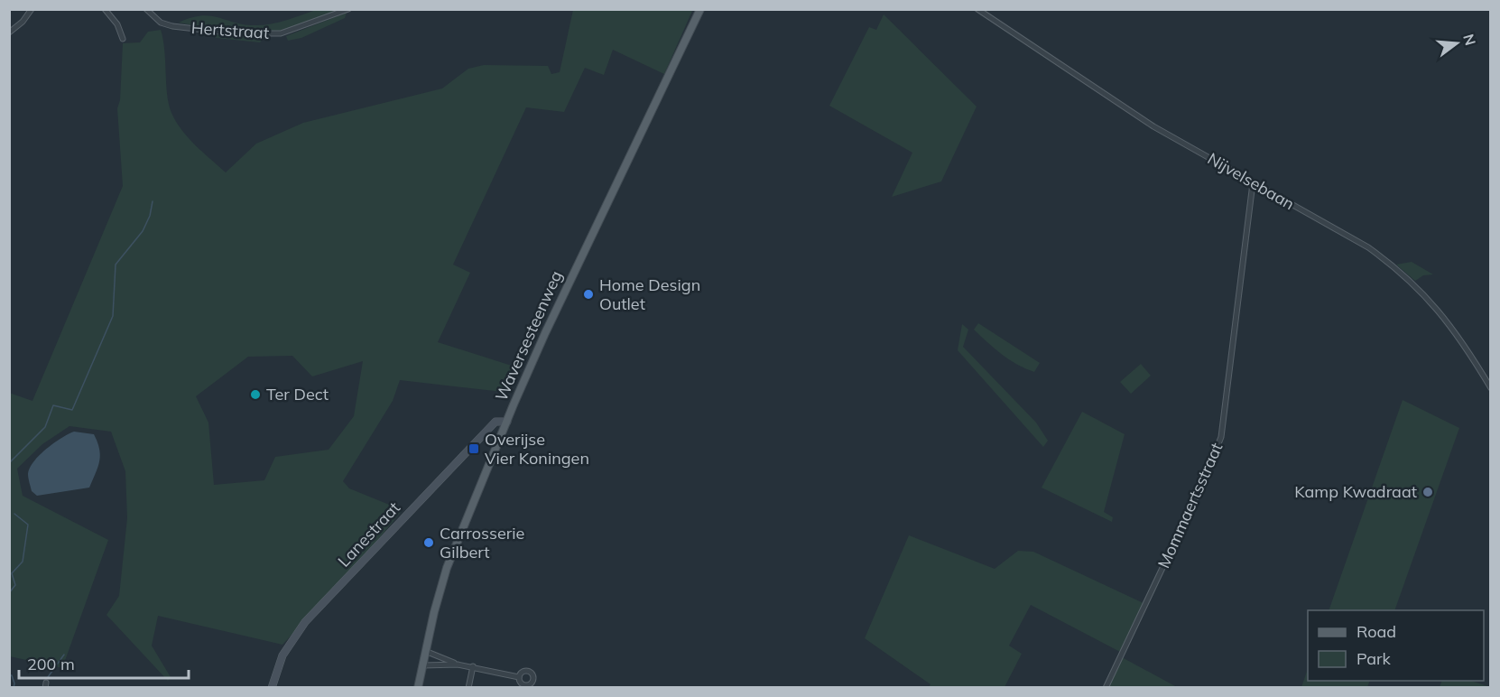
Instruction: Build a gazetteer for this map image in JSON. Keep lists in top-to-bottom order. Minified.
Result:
{"streets":{"main road":["Waversesteenweg"],"street":["Hertstraat","Nijvelsebaan","Mommaertsstraat","Lanestraat"]},"crossings":[["Nijvelsebaan","Mommaertsstraat"],["Waversesteenweg","Lanestraat"]],"places":{"other":["Home Design Outlet","Ter Dect","Kamp Kwadraat","Carrosserie Gilbert"],"transit":["Overijse Vier Koningen"]},"legend":["Road","Park"],"scale_bar":"200 m","north":"right"}
